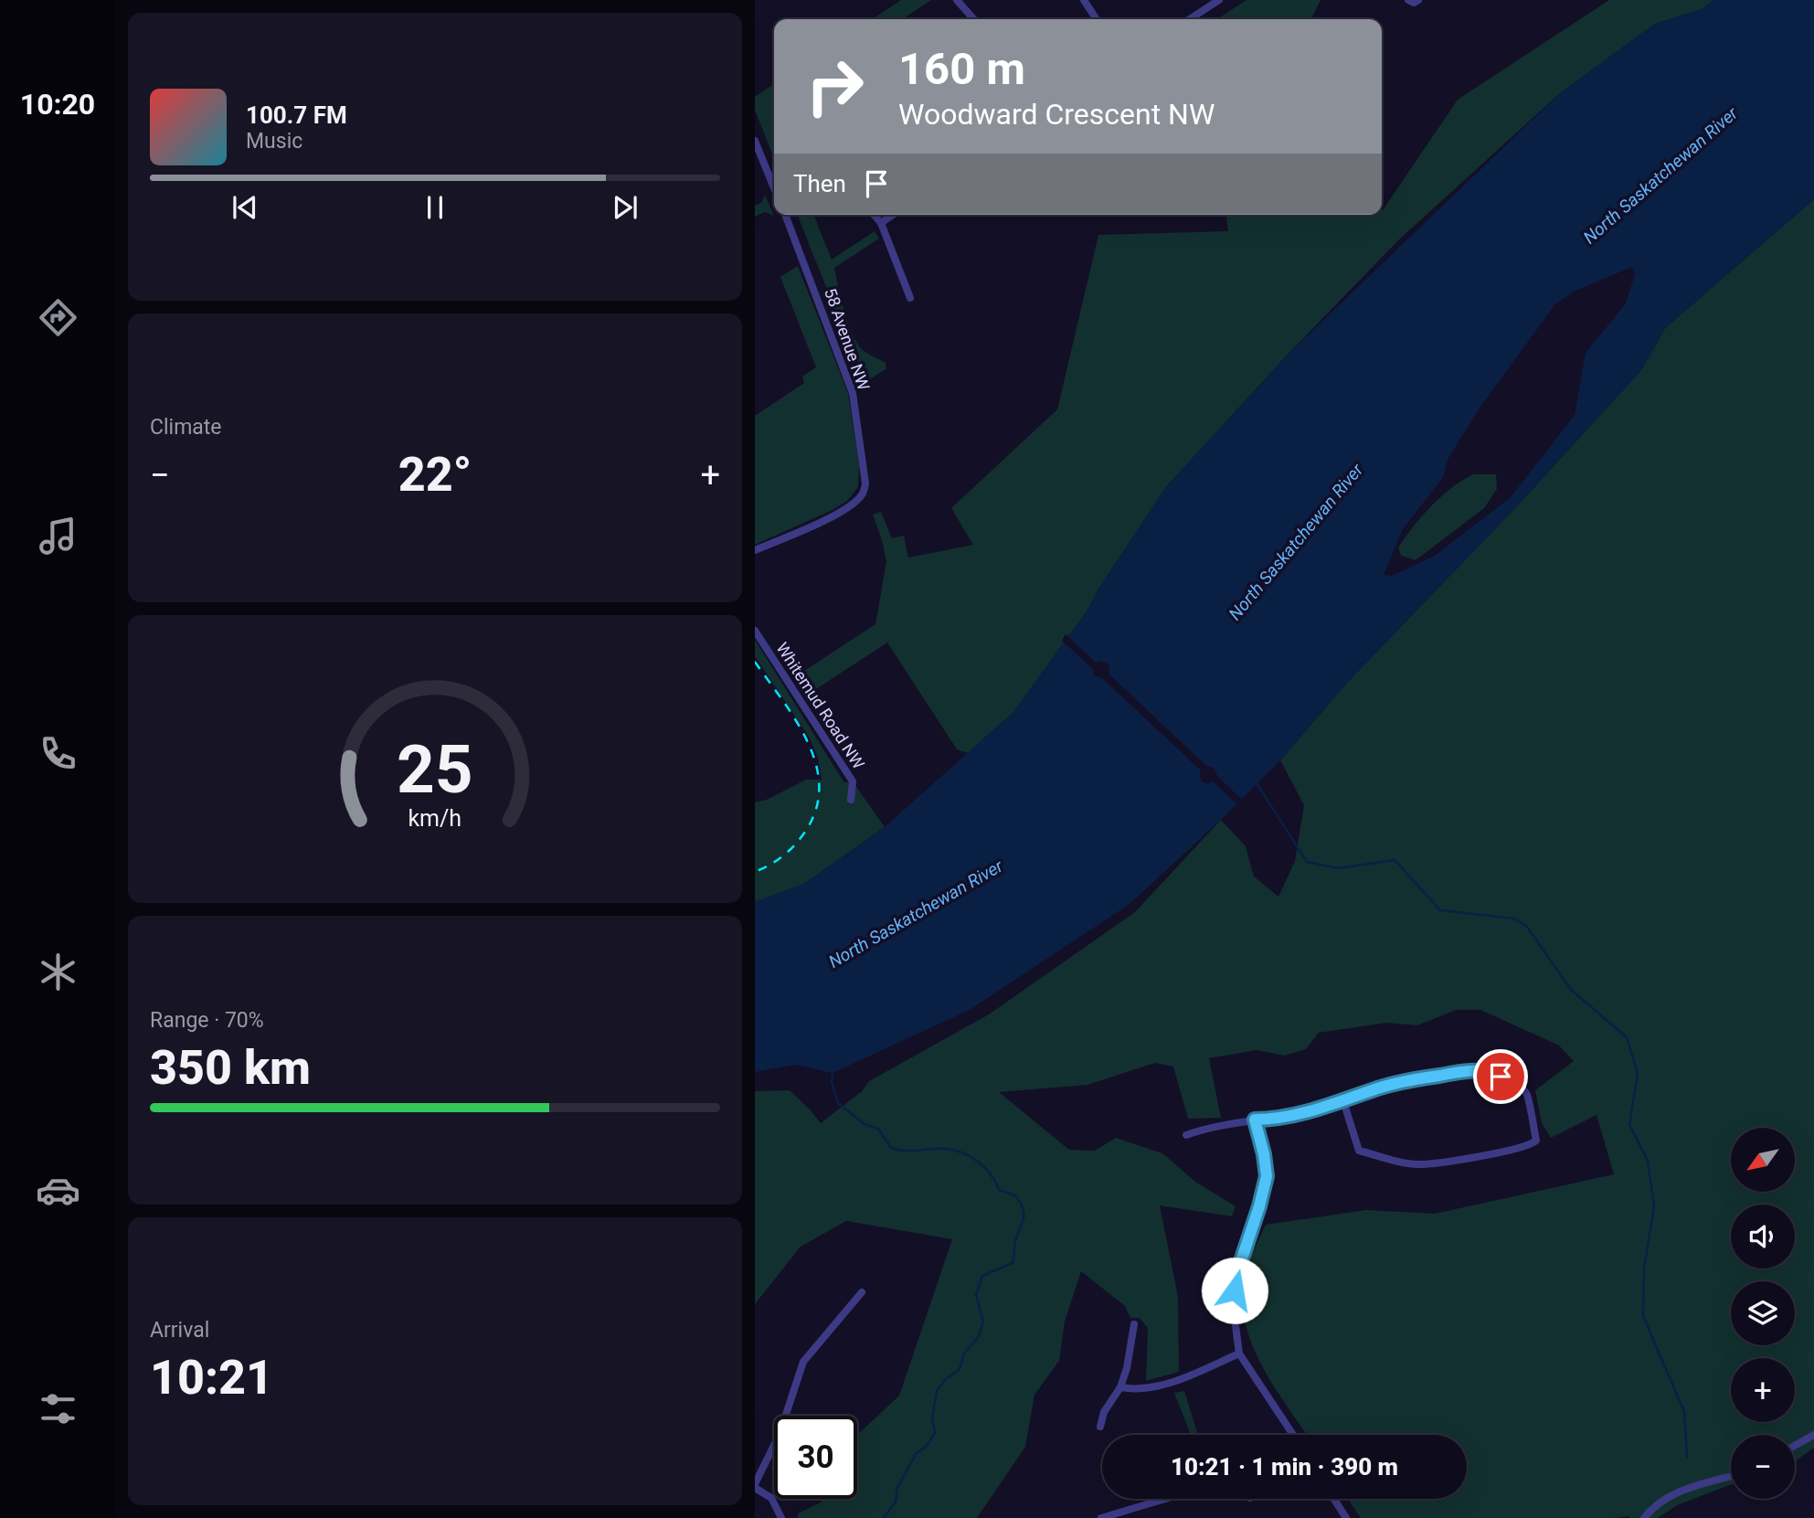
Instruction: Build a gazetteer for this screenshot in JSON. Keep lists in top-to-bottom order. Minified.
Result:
{"streets":{"street":["58 Avenue NW","Whitemud Road NW"]},"water":["North Saskatchewan River"],"north":"bottom left","page":{"tabs":"10:20","turn":["160 m","Woodward Crescent NW"],"song":["100.7 FM","Music"],"then":"Then","tile":["Climate",["Range · 70%","350 km"],["Arrival","10:21"]],"heat":["−","22°","+"],"map_buttons":["+","−"],"limit":"30","trip":"10:21 · 1 min · 390 m","gauge":["25","km/h"]}}
